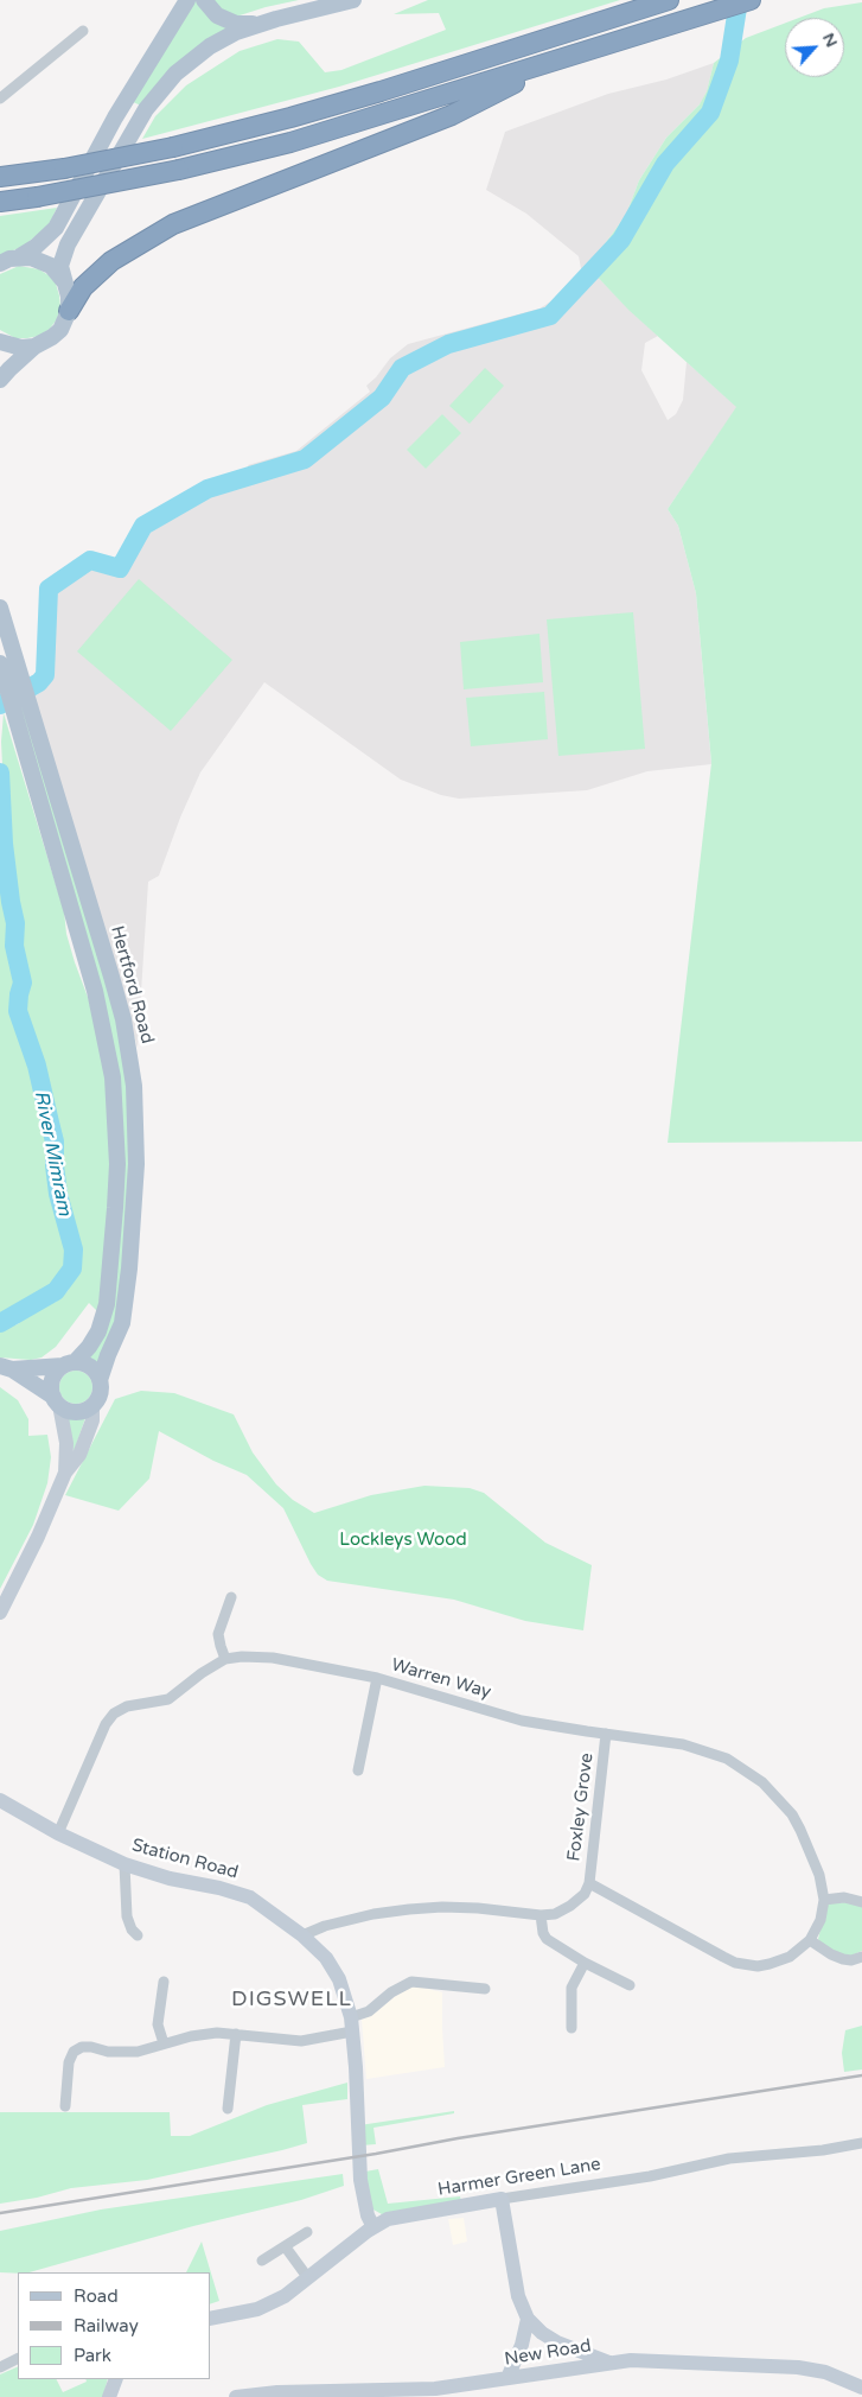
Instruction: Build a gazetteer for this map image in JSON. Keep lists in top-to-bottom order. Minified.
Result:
{"streets":{"main road":["Hertford Road"],"street":["Warren Way","Foxley Grove","Station Road","Harmer Green Lane","New Road"]},"crossings":[["Warren Way","Foxley Grove"],["Station Road","Harmer Green Lane"]],"districts":["DIGSWELL"],"water":["River Mimram"],"parks":["Lockleys Wood"],"legend":["Road","Railway","Park"],"north":"top right"}
